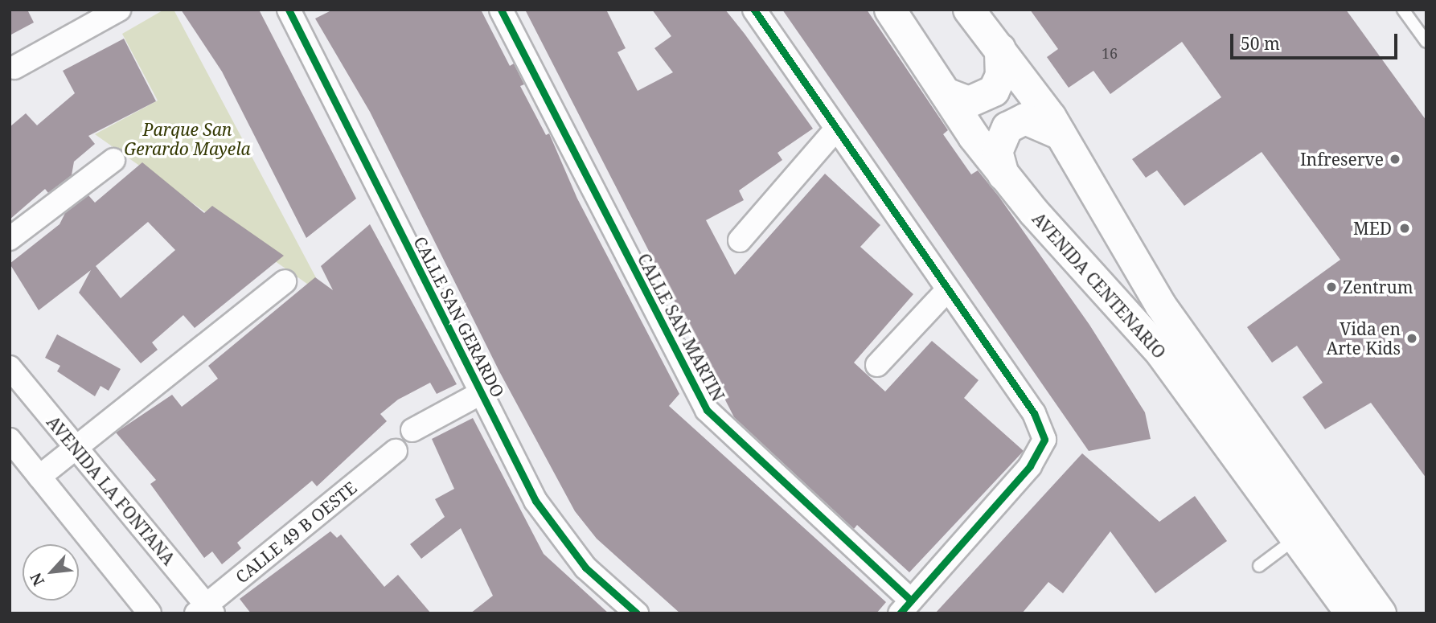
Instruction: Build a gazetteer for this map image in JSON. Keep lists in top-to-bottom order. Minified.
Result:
{"streets":{"main road":["AVENIDA CENTENARIO"],"street":["CALLE SAN GERARDO","CALLE SAN MARTIN","AVENIDA LA FONTANA","CALLE 49 B OESTE"]},"crossings":[["AVENIDA LA FONTANA","CALLE 49 B OESTE"]],"parks":["Parque San Gerardo Mayela"],"places":["Infreserve","MED","Zentrum","Vida en Arte Kids"],"house_numbers":["16"],"scale_bar":"50 m","north":"bottom left"}
